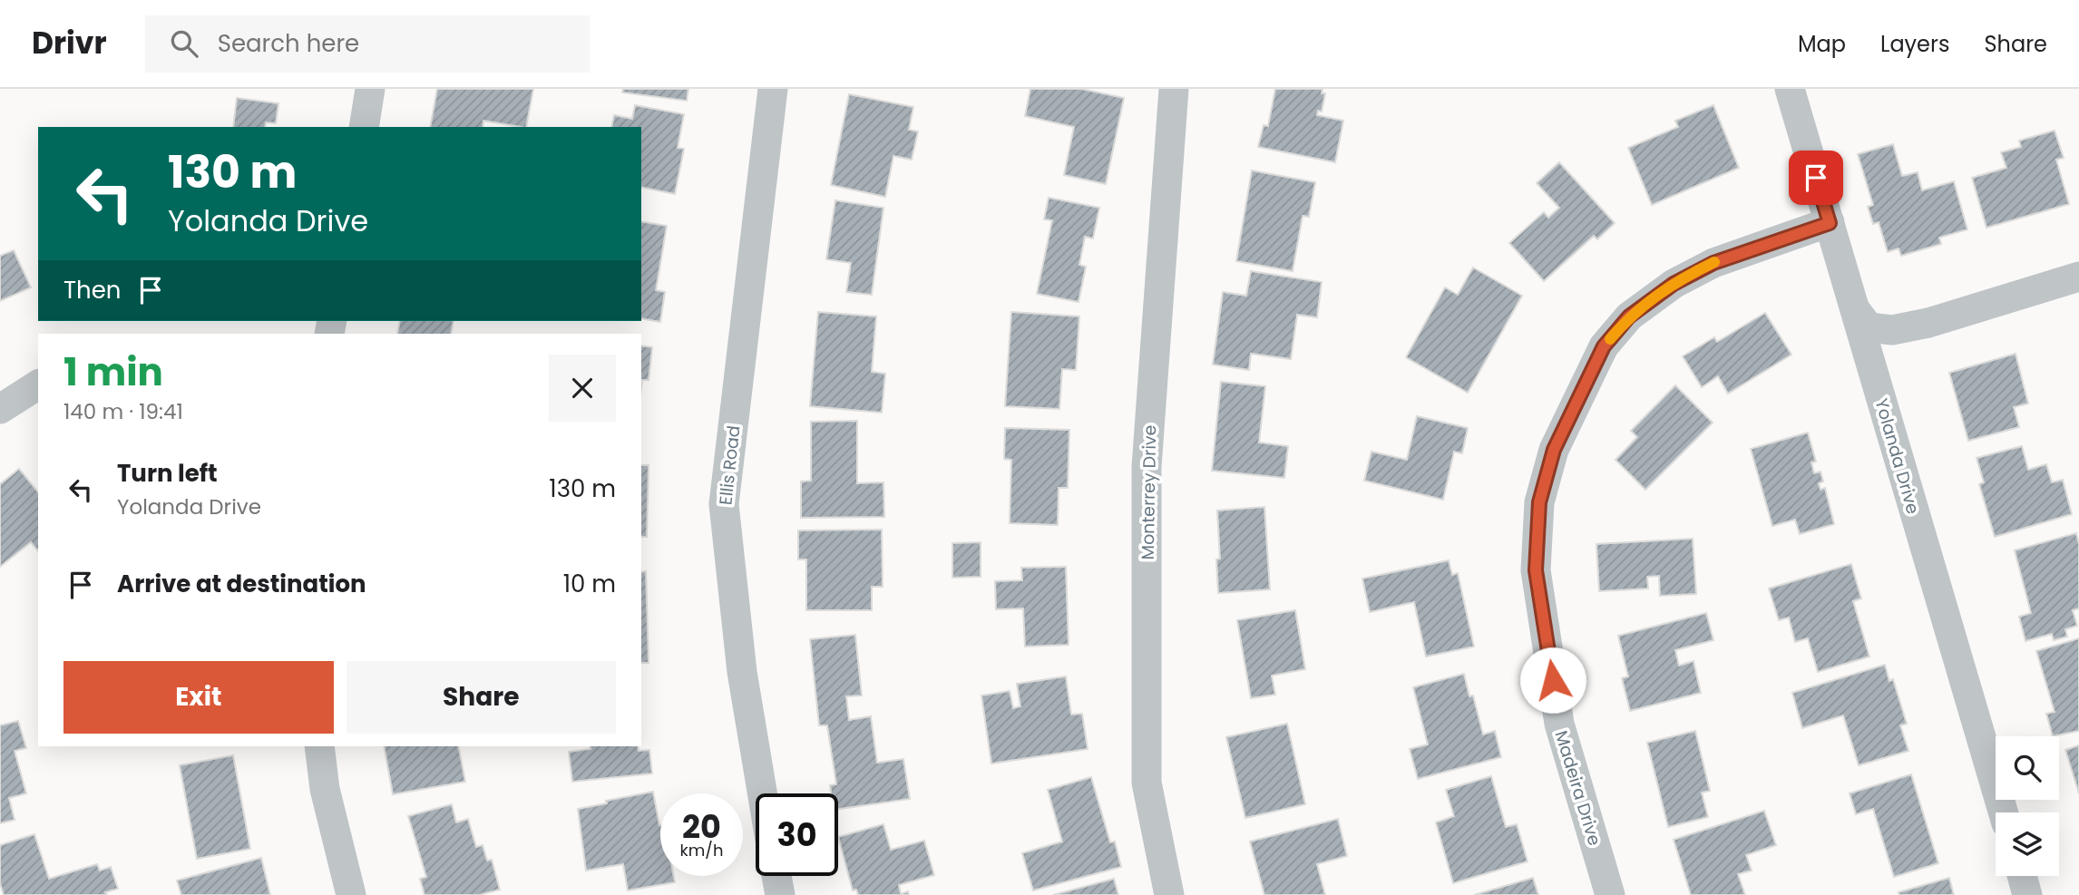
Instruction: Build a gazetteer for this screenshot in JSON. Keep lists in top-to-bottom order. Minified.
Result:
{"streets":{"street":["Yolanda Drive","Ellis Road","Monterrey Drive","Madeira Drive"]},"crossings":[["Yolanda Drive","Madeira Drive"]],"page":{"header":"Drivr","search":"Search here","nav":["Map","Layers","Share"],"turn":["130 m","Yolanda Drive"],"then":"Then","heading":["1 min","140 m · 19:41"],"list":[{"name":"Turn left","note":"Yolanda Drive","value":"130 m"},{"name":"Arrive at destination","value":"10 m"}],"buttons":["Exit","Share"],"speed":"20 km/h","limit":"30"}}
